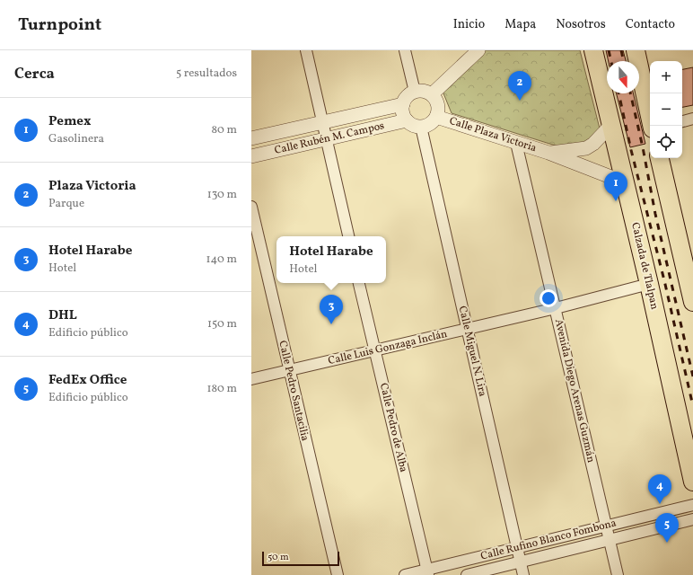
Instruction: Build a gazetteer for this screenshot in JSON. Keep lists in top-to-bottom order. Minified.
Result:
{"streets":{"highway":["Calzada de Tlalpan"],"street":["Calle Plaza Victoria","Calle Rubén M. Campos","Calle Luis Gonzaga Inclán","Calle Miguel N. Lira","Calle Pedro Santacilia","Avenida Diego Arenas Guzmán","Calle Pedro de Alba","Calle Rufino Blanco Fombona"]},"crossings":[["Calle Plaza Victoria","Calle Rubén M. Campos"],["Calle Plaza Victoria","Calzada de Tlalpan"],["Calle Plaza Victoria","Calle Miguel N. Lira"],["Calle Plaza Victoria","Avenida Diego Arenas Guzmán"],["Calle Rubén M. Campos","Calle Miguel N. Lira"],["Calzada de Tlalpan","Calle Luis Gonzaga Inclán"],["Calle Luis Gonzaga Inclán","Calle Miguel N. Lira"],["Calle Luis Gonzaga Inclán","Calle Pedro Santacilia"],["Calle Luis Gonzaga Inclán","Avenida Diego Arenas Guzmán"],["Calle Luis Gonzaga Inclán","Calle Pedro de Alba"],["Calle Miguel N. Lira","Calle Rufino Blanco Fombona"],["Avenida Diego Arenas Guzmán","Calle Rufino Blanco Fombona"],["Calle Pedro de Alba","Calle Rufino Blanco Fombona"]],"scale_bar":"50 m","north":"bottom","page":{"header":"Turnpoint","nav":["Inicio","Mapa","Nosotros","Contacto"],"heading":["Cerca","5 resultados"],"map_buttons":["+","−"],"pins":["2","1","3","4","5"],"list":[{"mark":"1","name":"Pemex","note":"Gasolinera","value":"80 m"},{"mark":"2","name":"Plaza Victoria","note":"Parque","value":"130 m"},{"mark":"3","name":"Hotel Harabe","note":"Hotel","value":"140 m"},{"mark":"4","name":"DHL","note":"Edificio público","value":"150 m"},{"mark":"5","name":"FedEx Office","note":"Edificio público","value":"180 m"}],"popup":["Hotel Harabe","Hotel"],"scale":"50 m"}}
